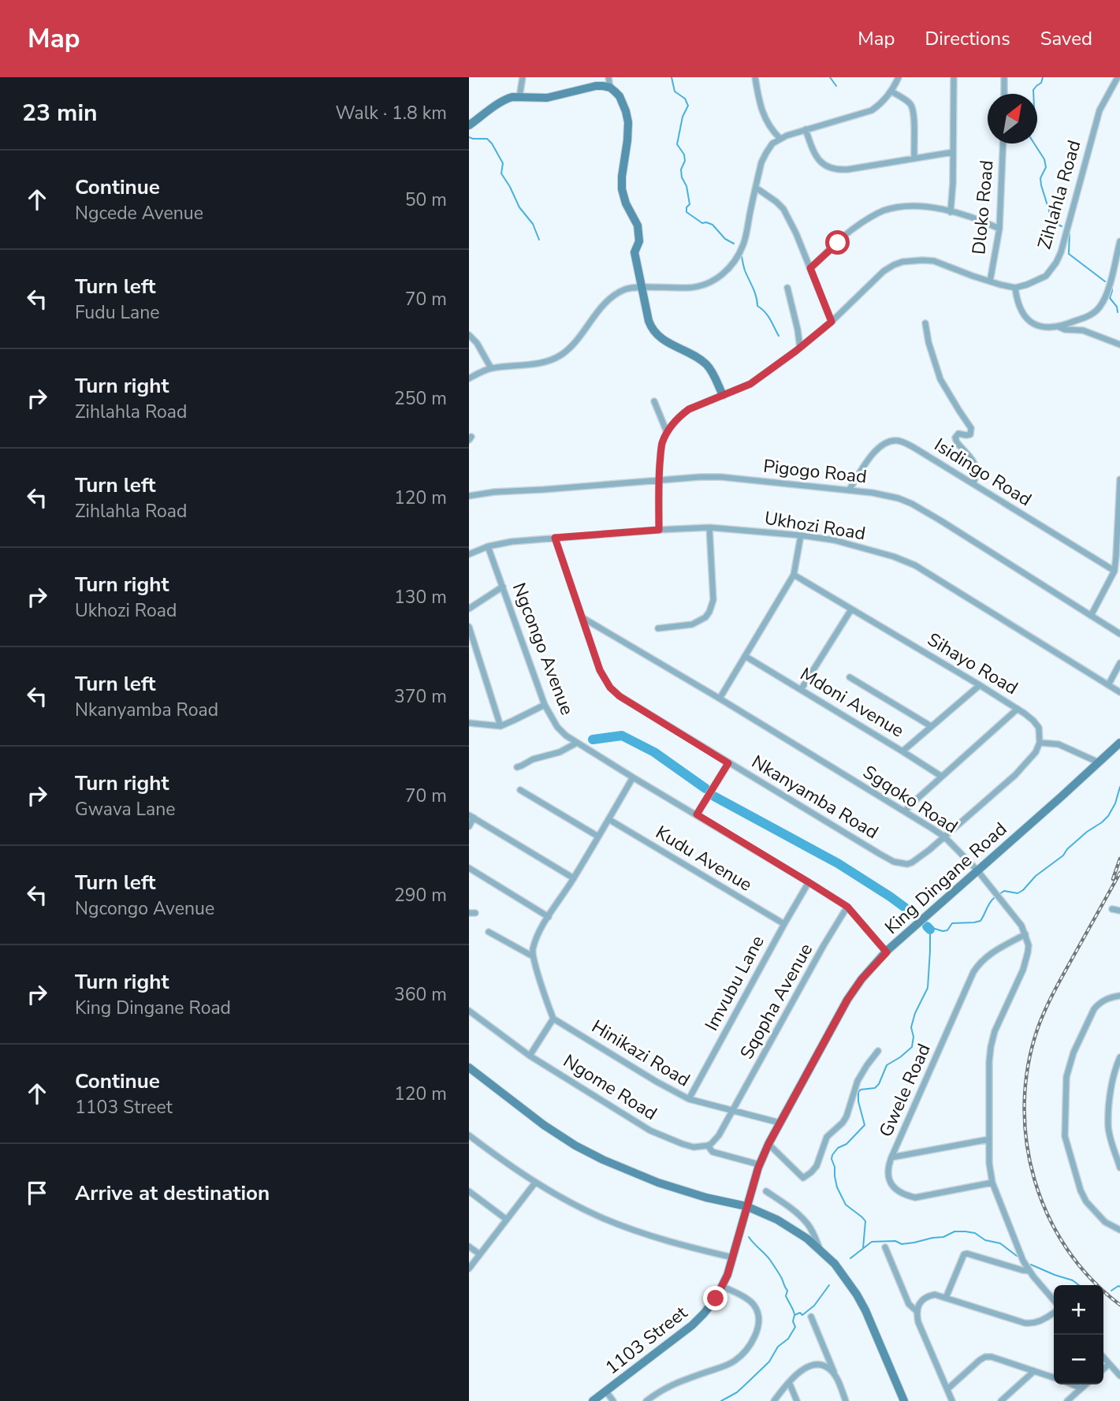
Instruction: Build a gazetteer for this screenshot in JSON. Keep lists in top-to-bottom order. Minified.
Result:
{"streets":{"street":["Zihlahla Road","Dloko Road","Pigogo Road","Isidingo Road","Ukhozi Road","Ngcongo Avenue","Sihayo Road","Mdoni Avenue","Nkanyamba Road","Sgqoko Road","Kudu Avenue","King Dingane Road","Imvubu Lane","Sqopha Avenue","Hinikazi Road","Ngome Road","Gwele Road","1103 Street"]},"crossings":[["Pigogo Road","Isidingo Road"],["Ukhozi Road","Ngcongo Avenue"],["Ukhozi Road","Nkanyamba Road"],["Ngcongo Avenue","King Dingane Road"],["Ngcongo Avenue","Imvubu Lane"],["Ngcongo Avenue","Sqopha Avenue"],["Nkanyamba Road","Sgqoko Road"],["Sgqoko Road","King Dingane Road"],["Sgqoko Road","Gwele Road"],["Kudu Avenue","Imvubu Lane"],["King Dingane Road","Hinikazi Road"],["King Dingane Road","1103 Street"],["Imvubu Lane","Hinikazi Road"],["Sqopha Avenue","Hinikazi Road"]],"north":"top right","page":{"header":"Map","nav":["Map","Directions","Saved"],"heading":["23 min","Walk · 1.8 km"],"list":[["Continue","Ngcede Avenue","50 m"],["Turn left","Fudu Lane","70 m"],["Turn right","Zihlahla Road","250 m"],["Turn left","Zihlahla Road","120 m"],["Turn right","Ukhozi Road","130 m"],["Turn left","Nkanyamba Road","370 m"],["Turn right","Gwava Lane","70 m"],["Turn left","Ngcongo Avenue","290 m"],["Turn right","King Dingane Road","360 m"],["Continue","1103 Street","120 m"],"Arrive at destination"],"map_buttons":["+","−"]}}
